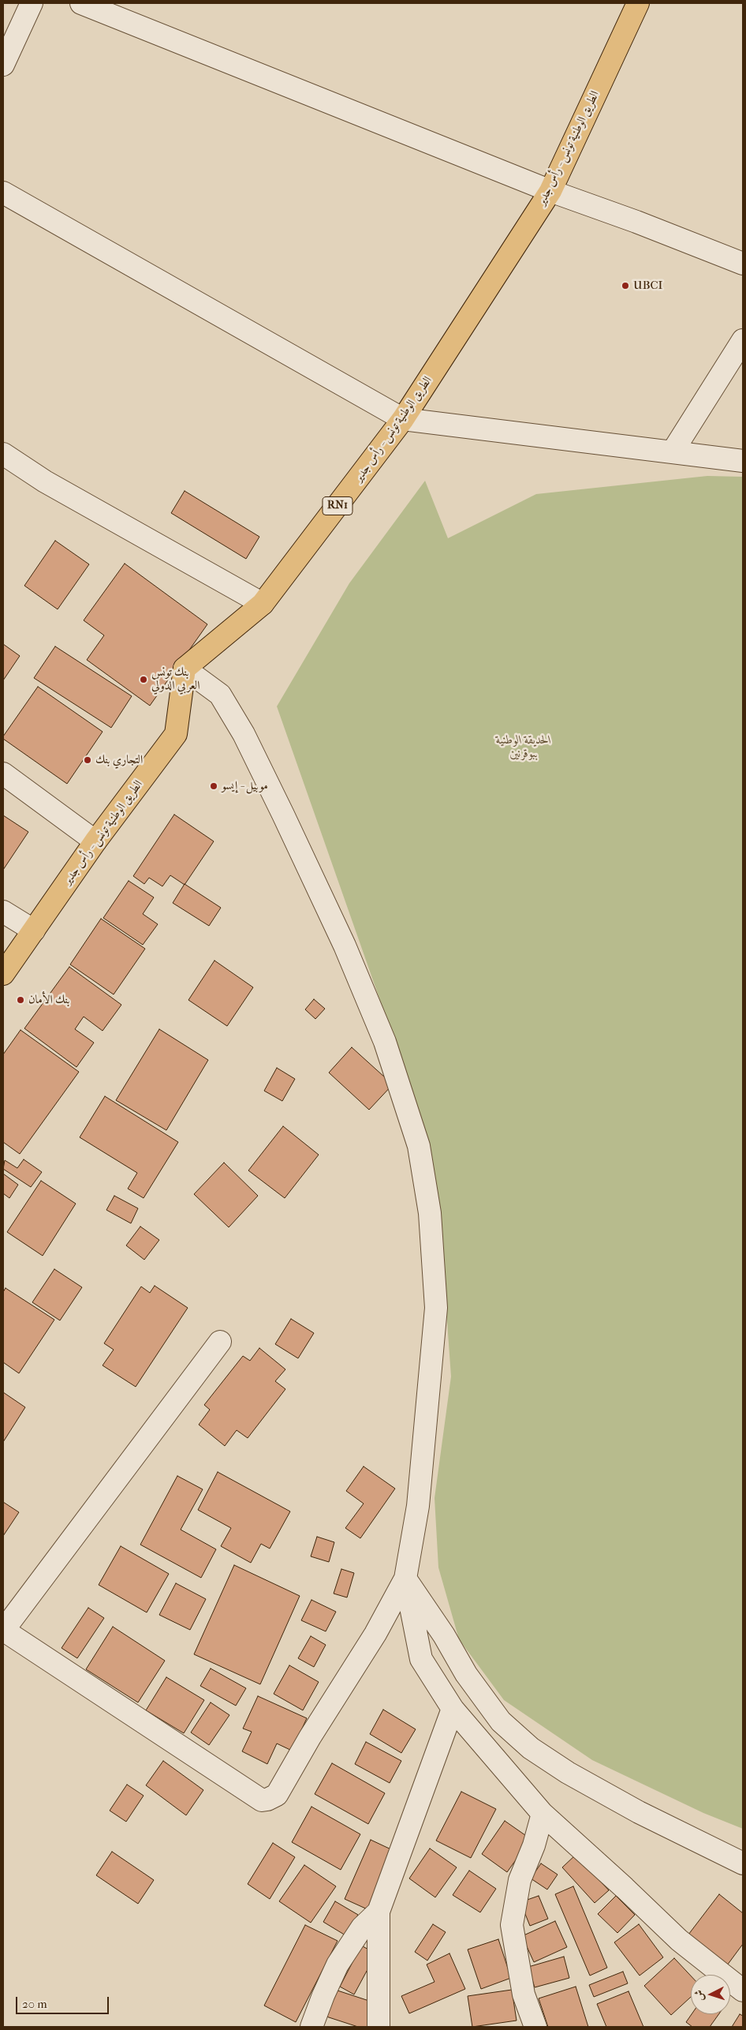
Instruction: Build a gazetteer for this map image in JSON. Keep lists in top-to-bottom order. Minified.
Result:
{"streets":{"main road":["الطريق الوطنية تونس - رأس جدير","RN1"]},"parks":["الحديقة الوطنية ببوقرنين"],"places":["UBCI","بنك تونس العربي الدولي","التجاري بنك","موبيل - إيسو","بنك الأمان"],"scale_bar":"20 m","north":"left"}
